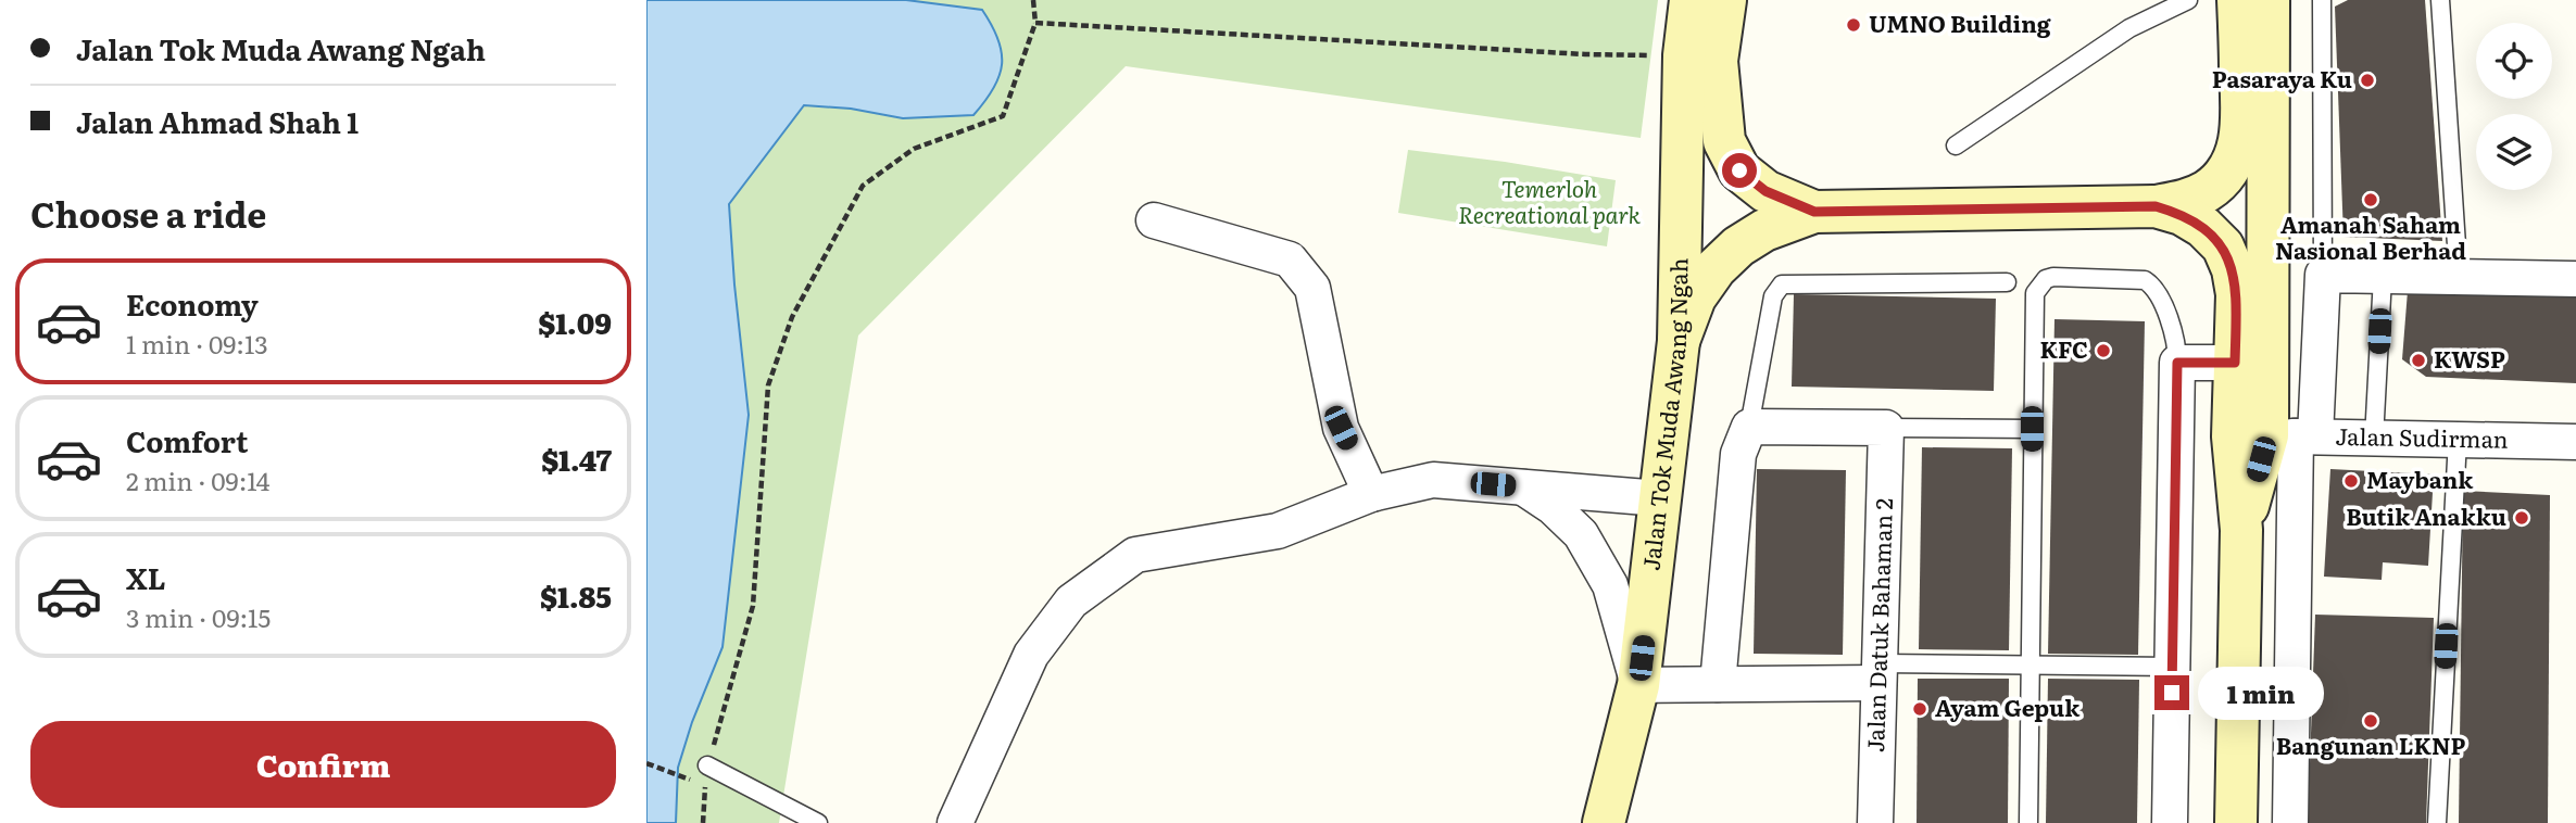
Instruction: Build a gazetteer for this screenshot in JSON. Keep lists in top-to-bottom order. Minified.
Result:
{"streets":{"main road":["Jalan Tok Muda Awang Ngah"],"street":["Jalan Sudirman","Jalan Datuk Bahaman 2"]},"parks":["Temerloh Recreational park"],"places":["UMNO Building","Pasaraya Ku","Amanah Saham Nasional Berhad","KFC","KWSP","Maybank","Butik Anakku","Ayam Gepuk","Bangunan LKNP"],"page":{"banner":["Jalan Tok Muda Awang Ngah","Jalan Ahmad Shah 1"],"heading":"Choose a ride","list":[{"name":"Economy","note":"1 min · 09:13","value":"$1.09"},{"name":"Comfort","note":"2 min · 09:14","value":"$1.47"},{"name":"XL","note":"3 min · 09:15","value":"$1.85"}],"bubble":"1 min","buttons":"Confirm"}}
